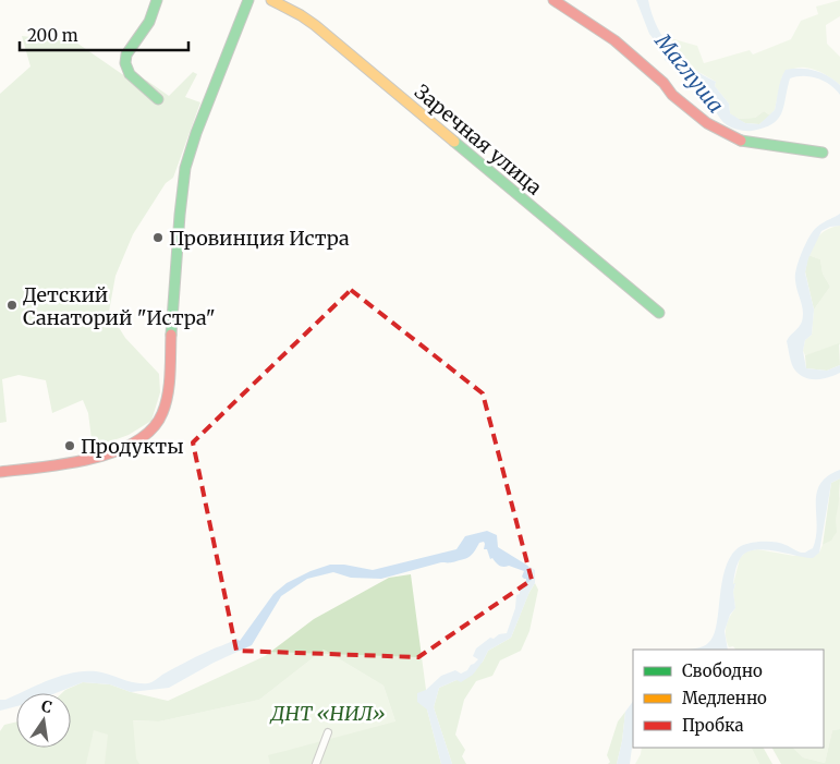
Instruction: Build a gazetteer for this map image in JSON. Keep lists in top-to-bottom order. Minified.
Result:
{"streets":{"street":["Заречная улица"]},"water":["Маглуша"],"parks":["ДНТ «НИЛ»"],"places":["Провинция Истра","Детский Санаторий \"Истра\"","Продукты"],"legend":["Свободно","Медленно","Пробка"],"scale_bar":"200 m","north":"top"}
